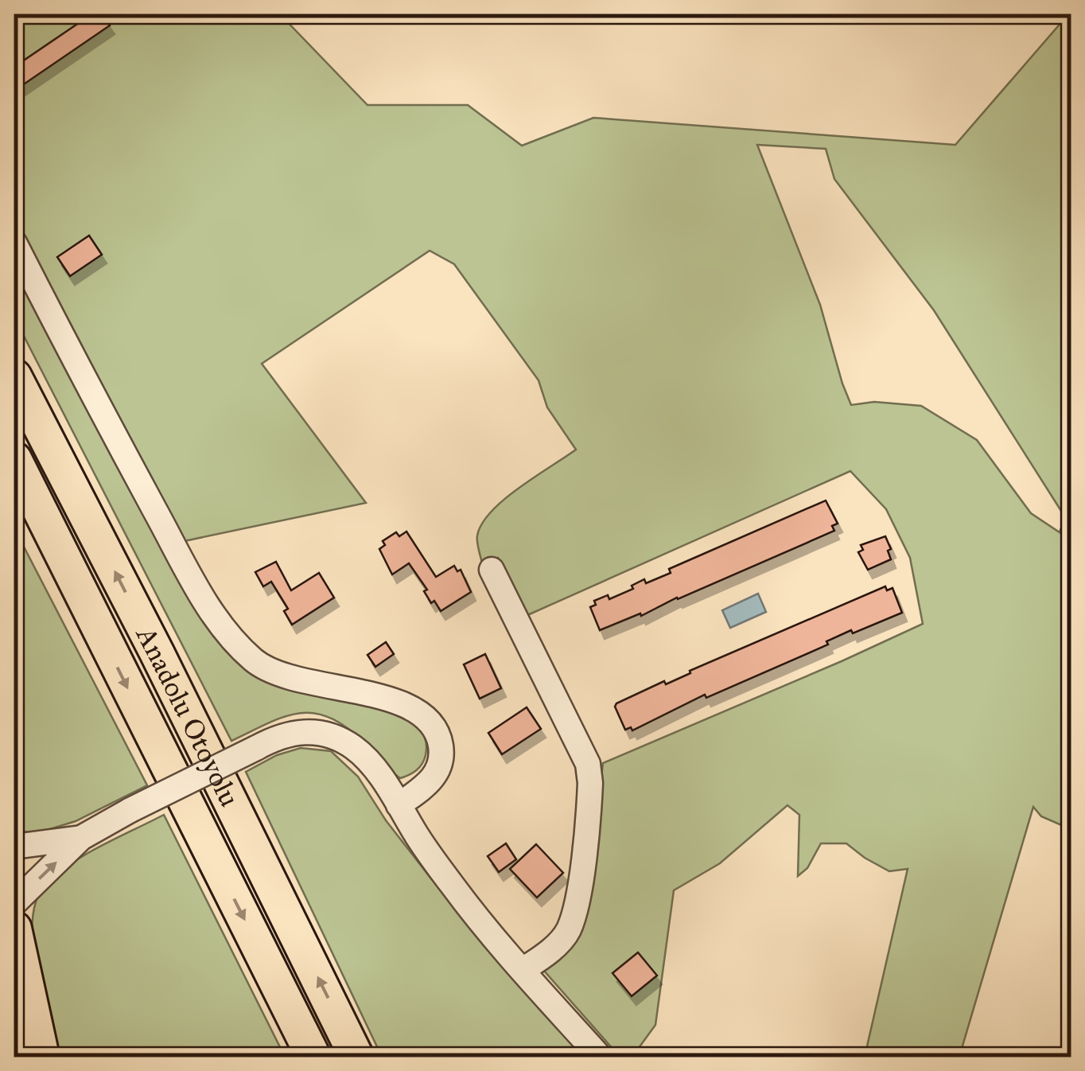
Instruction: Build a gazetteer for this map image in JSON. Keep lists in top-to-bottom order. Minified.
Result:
{"streets":{"highway":["Anadolu Otoyolu"]}}
